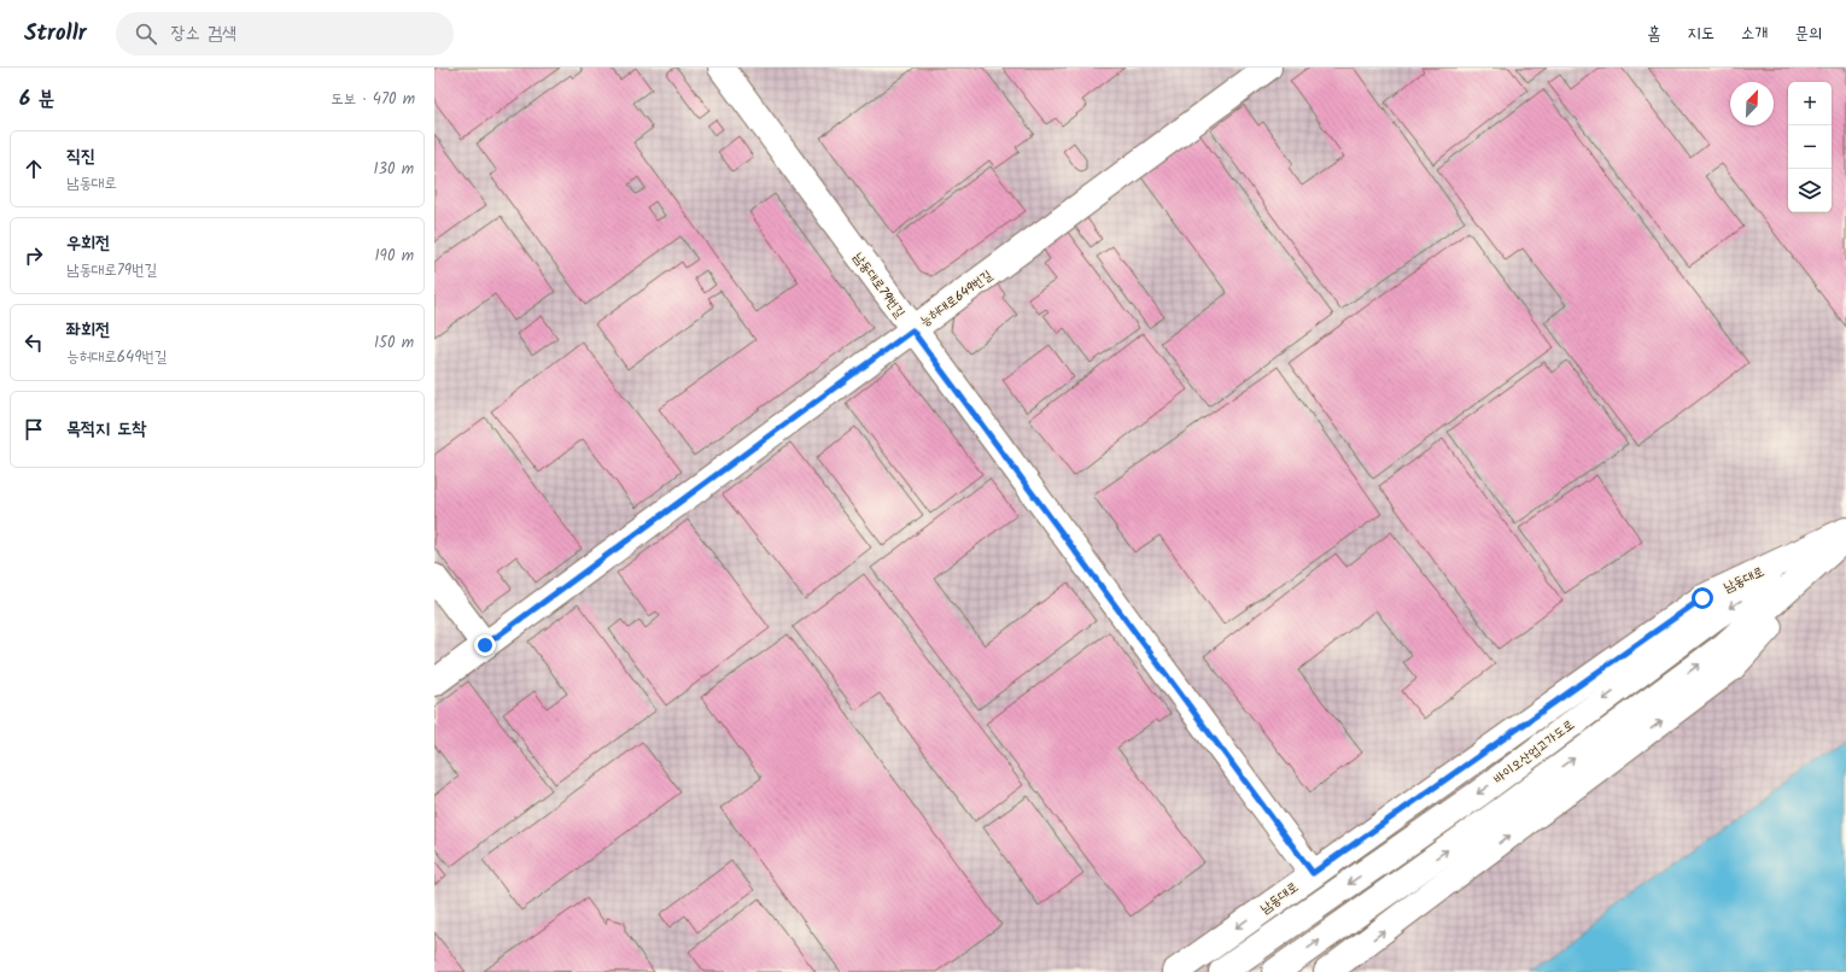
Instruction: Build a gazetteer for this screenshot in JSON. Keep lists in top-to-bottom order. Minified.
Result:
{"streets":{"main road":["남동대로79번길","능허대로649번길","남동대로","바이오산업고가도로"]},"crossings":[["남동대로79번길","능허대로649번길"],["남동대로79번길","남동대로"],["남동대로","바이오산업고가도로"]],"north":"top right","page":{"header":"Strollr","search":"장소 검색","nav":["홈","지도","소개","문의"],"heading":["6 분","도보 · 470 m"],"map_buttons":["+","−"],"list":[["직진","남동대로","130 m"],["우회전","남동대로79번길","190 m"],["좌회전","능허대로649번길","150 m"],"목적지 도착"]}}
